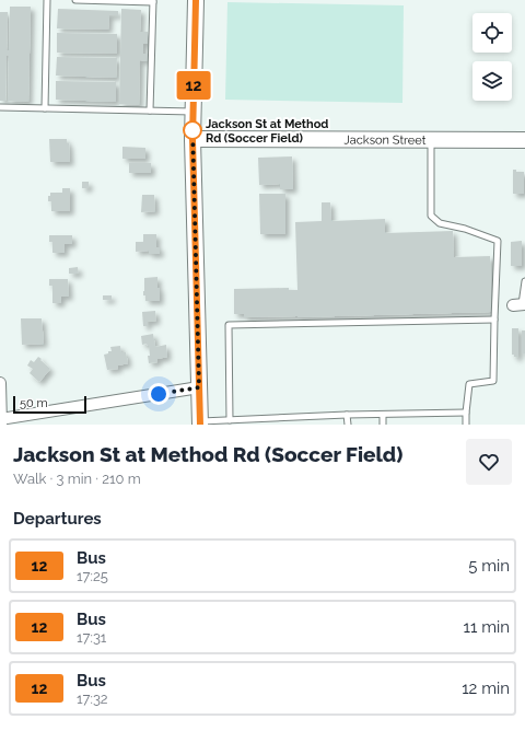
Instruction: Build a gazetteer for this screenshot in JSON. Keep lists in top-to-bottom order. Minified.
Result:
{"streets":{"street":["Jackson Street"]},"places":["Jackson St at Method Rd (Soccer Field)"],"lines":["bus line 12"],"scale_bar":"50 m","page":{"on_map":"12","scale":"50 m","heading":[["Jackson St at Method Rd (Soccer Field)","Walk · 3 min · 210 m"],"Departures"],"list":[{"mark":"12","name":"Bus","note":"17:25","value":"5 min"},{"mark":"12","name":"Bus","note":"17:31","value":"11 min"},{"mark":"12","name":"Bus","note":"17:32","value":"12 min"}]}}
